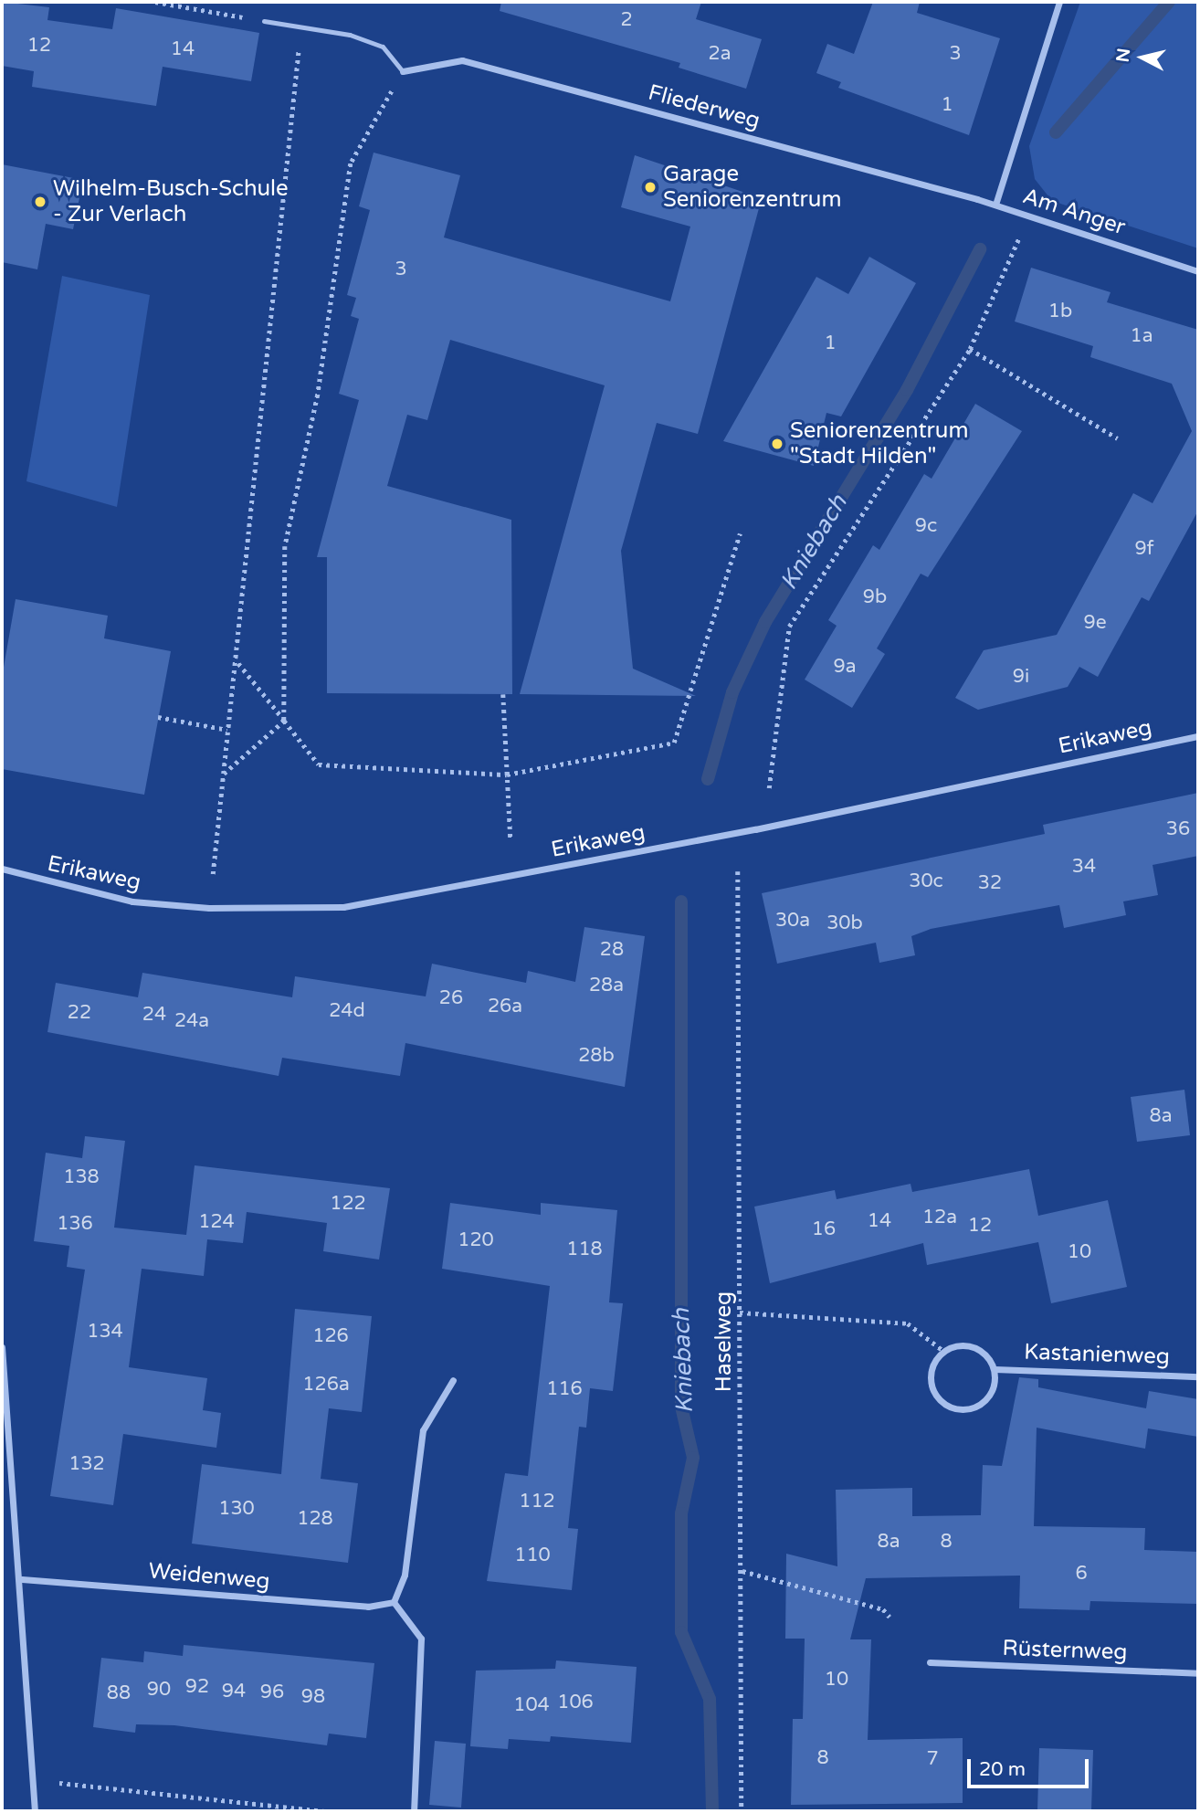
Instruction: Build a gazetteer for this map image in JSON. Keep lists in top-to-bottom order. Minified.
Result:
{"streets":{"street":["Fliederweg","Am Anger","Erikaweg","Kastanienweg","Weidenweg","Rüsternweg"],"path":["Haselweg"]},"crossings":[["Fliederweg","Am Anger"]],"water":["Kniebach"],"places":["Garage Seniorenzentrum","Wilhelm-Busch-Schule - Zur Verlach","Seniorenzentrum \"Stadt Hilden\""],"house_numbers":["2","12","14","2a","3","1","3","1b","1a","1","9c","9f","9b","9e","9a","9i","36","34","30c","32","30a","30b","28","28a","26","26a","24d","22","24","24a","28b","8a","138","122","12a","14","124","136","12","16","120","118","10","134","126","126a","116","132","112","130","128","8a","8","110","6","10","92","90","94","96","88","98","106","104","8","7"],"scale_bar":"20 m","north":"left"}
